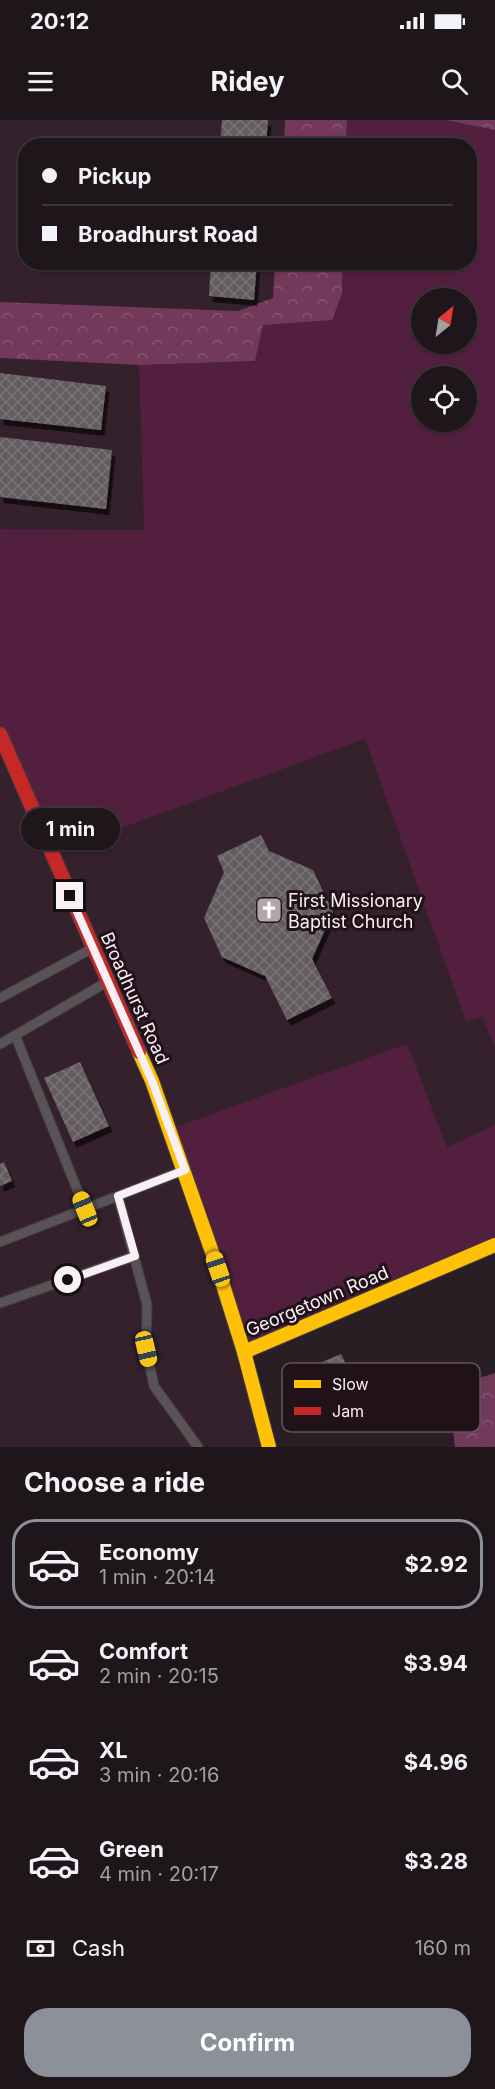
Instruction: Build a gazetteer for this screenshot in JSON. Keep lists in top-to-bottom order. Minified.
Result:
{"streets":{"street":["Broadhurst Road","Georgetown Road"]},"crossings":[["Broadhurst Road","Georgetown Road"]],"places":{"church":["First Missionary Baptist Church"]},"legend":["Slow","Jam"],"north":"top right","page":{"status":"20:12","header":"Ridey","banner":["Pickup","Broadhurst Road"],"bubble":"1 min","heading":"Choose a ride","list":[{"name":"Economy","note":"1 min · 20:14","value":"$2.92"},{"name":"Comfort","note":"2 min · 20:15","value":"$3.94"},{"name":"XL","note":"3 min · 20:16","value":"$4.96"},{"name":"Green","note":"4 min · 20:17","value":"$3.28"}],"pay":["Cash","160 m"],"buttons":"Confirm"}}
